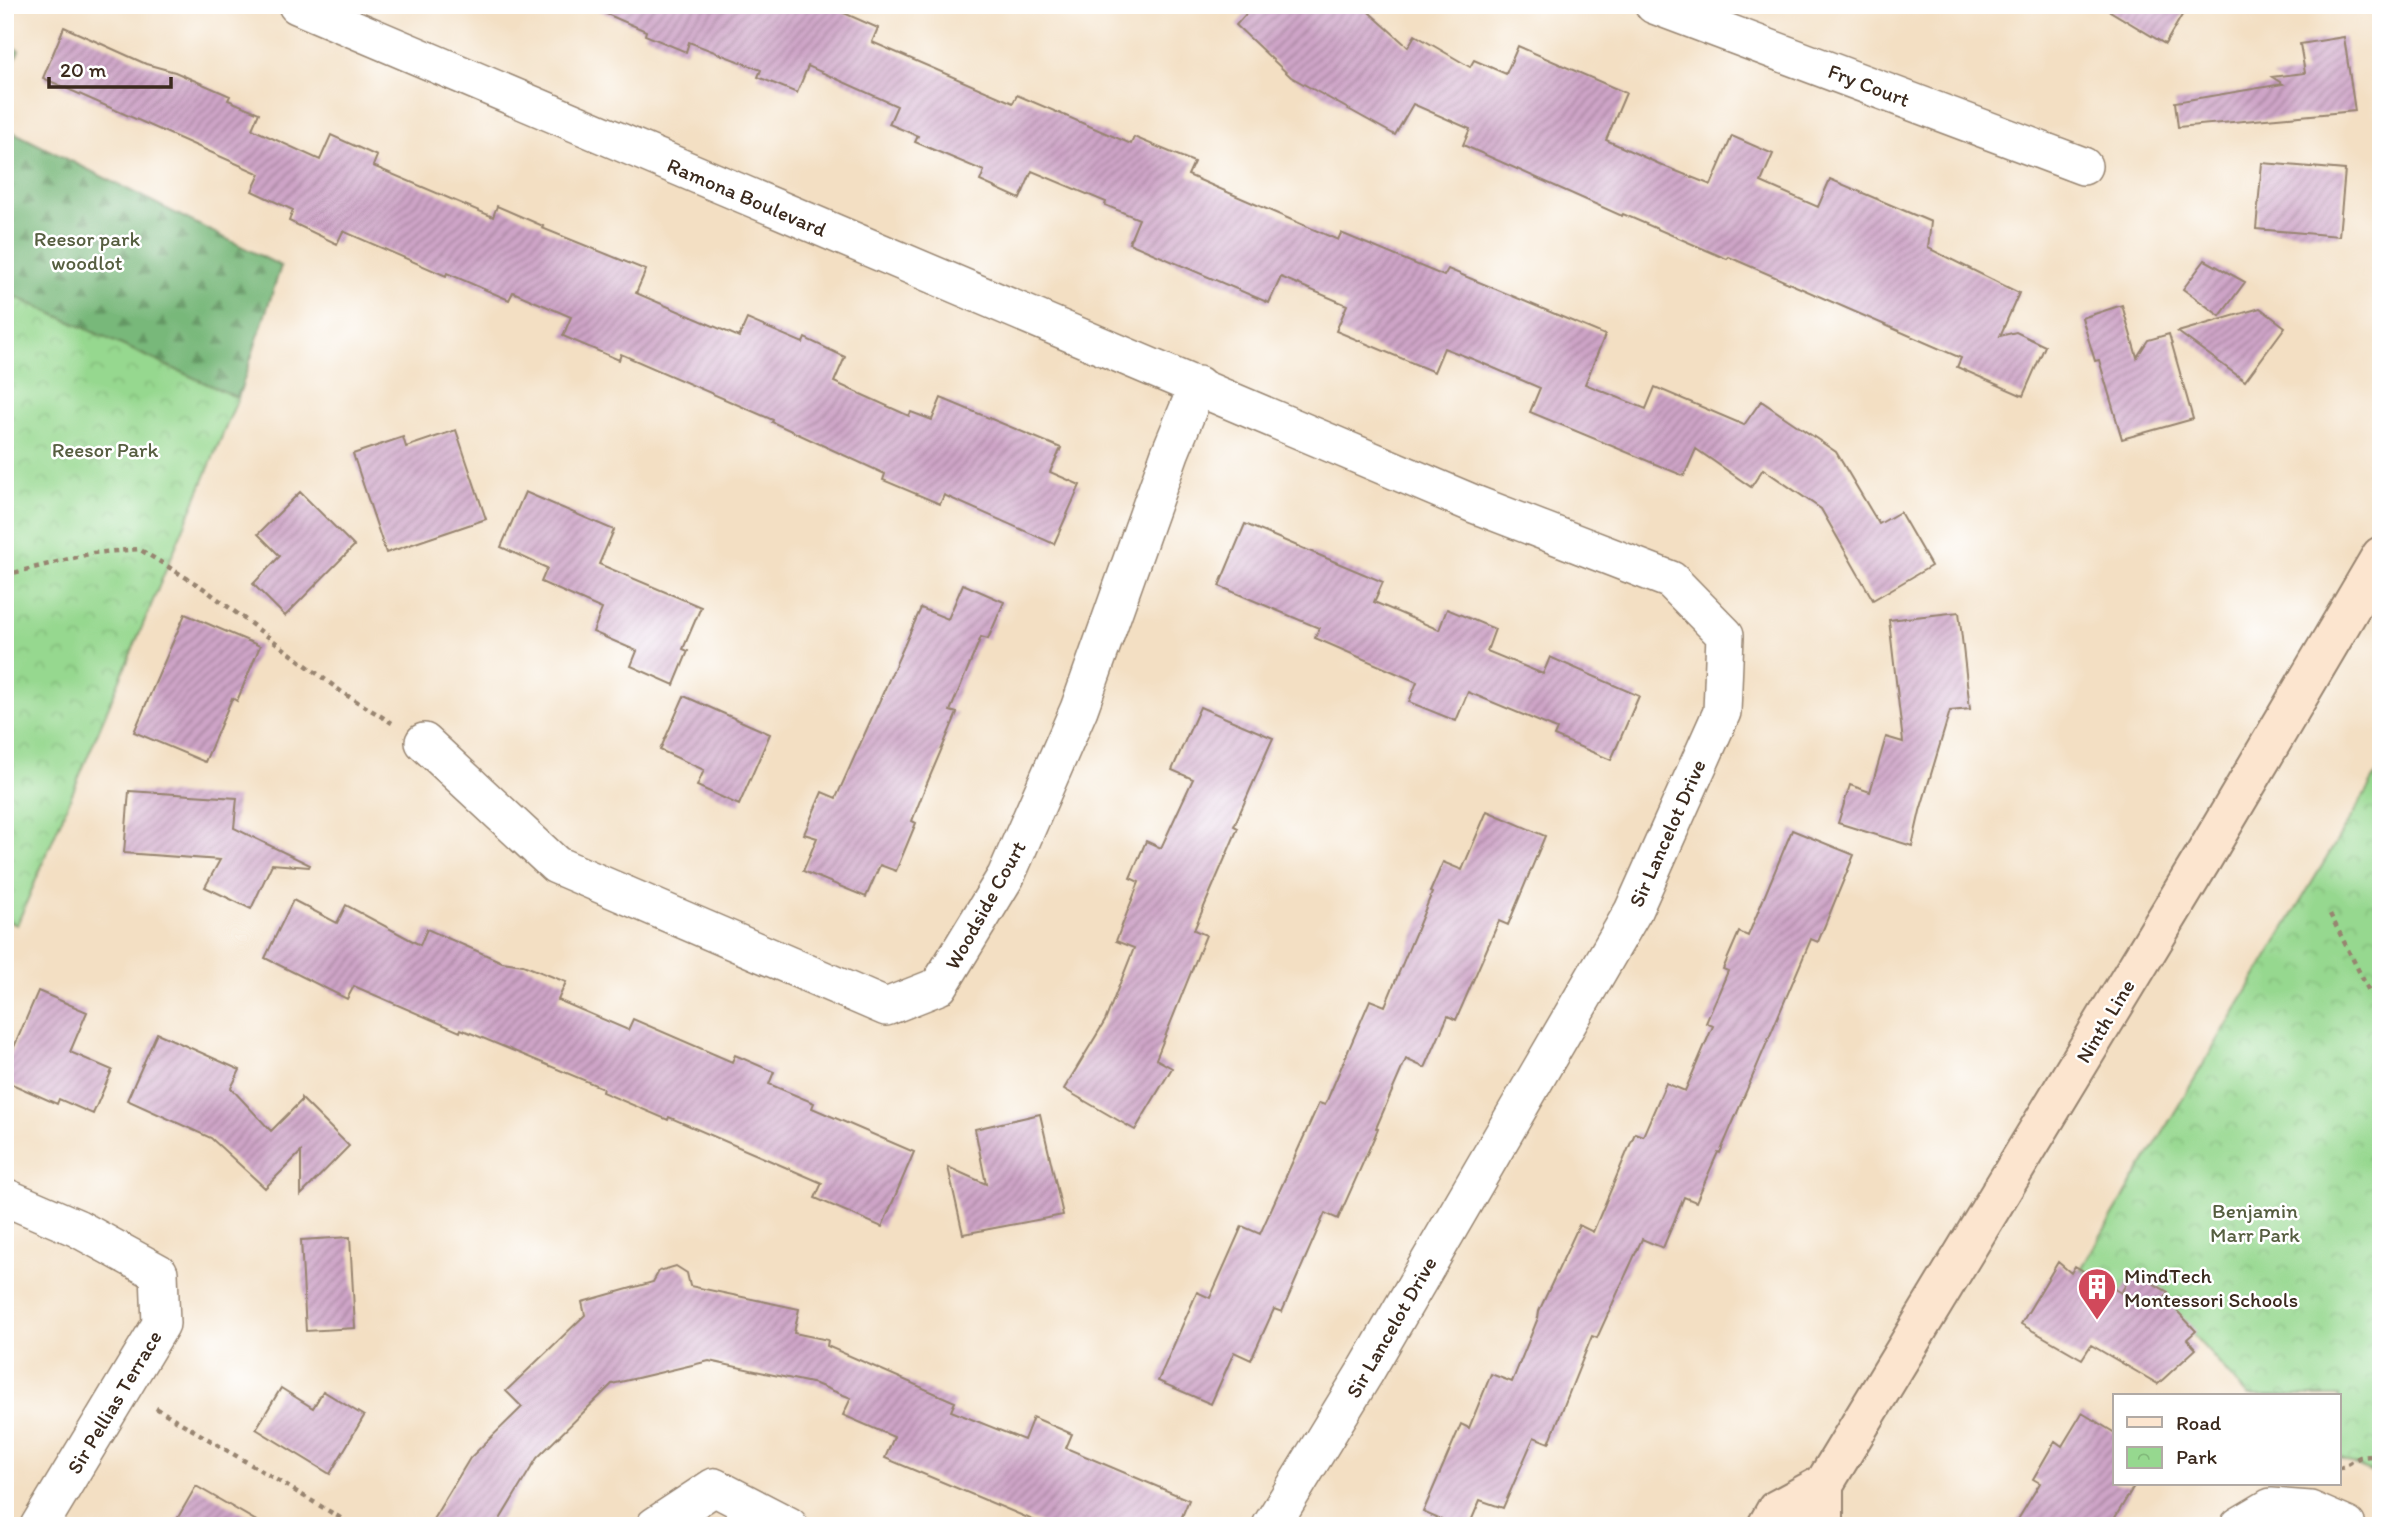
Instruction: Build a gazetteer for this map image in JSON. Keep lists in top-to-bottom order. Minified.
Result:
{"streets":{"main road":["Ninth Line"],"street":["Fry Court","Ramona Boulevard","Sir Lancelot Drive","Woodside Court","Sir Pellias Terrace"]},"crossings":[["Ramona Boulevard","Sir Lancelot Drive"],["Ramona Boulevard","Woodside Court"],["Sir Lancelot Drive","Woodside Court"]],"parks":["Reesor park woodlot","Reesor Park","Benjamin Marr Park"],"places":{"building":["MindTech Montessori Schools"]},"legend":["Road","Park"],"scale_bar":"20 m"}
